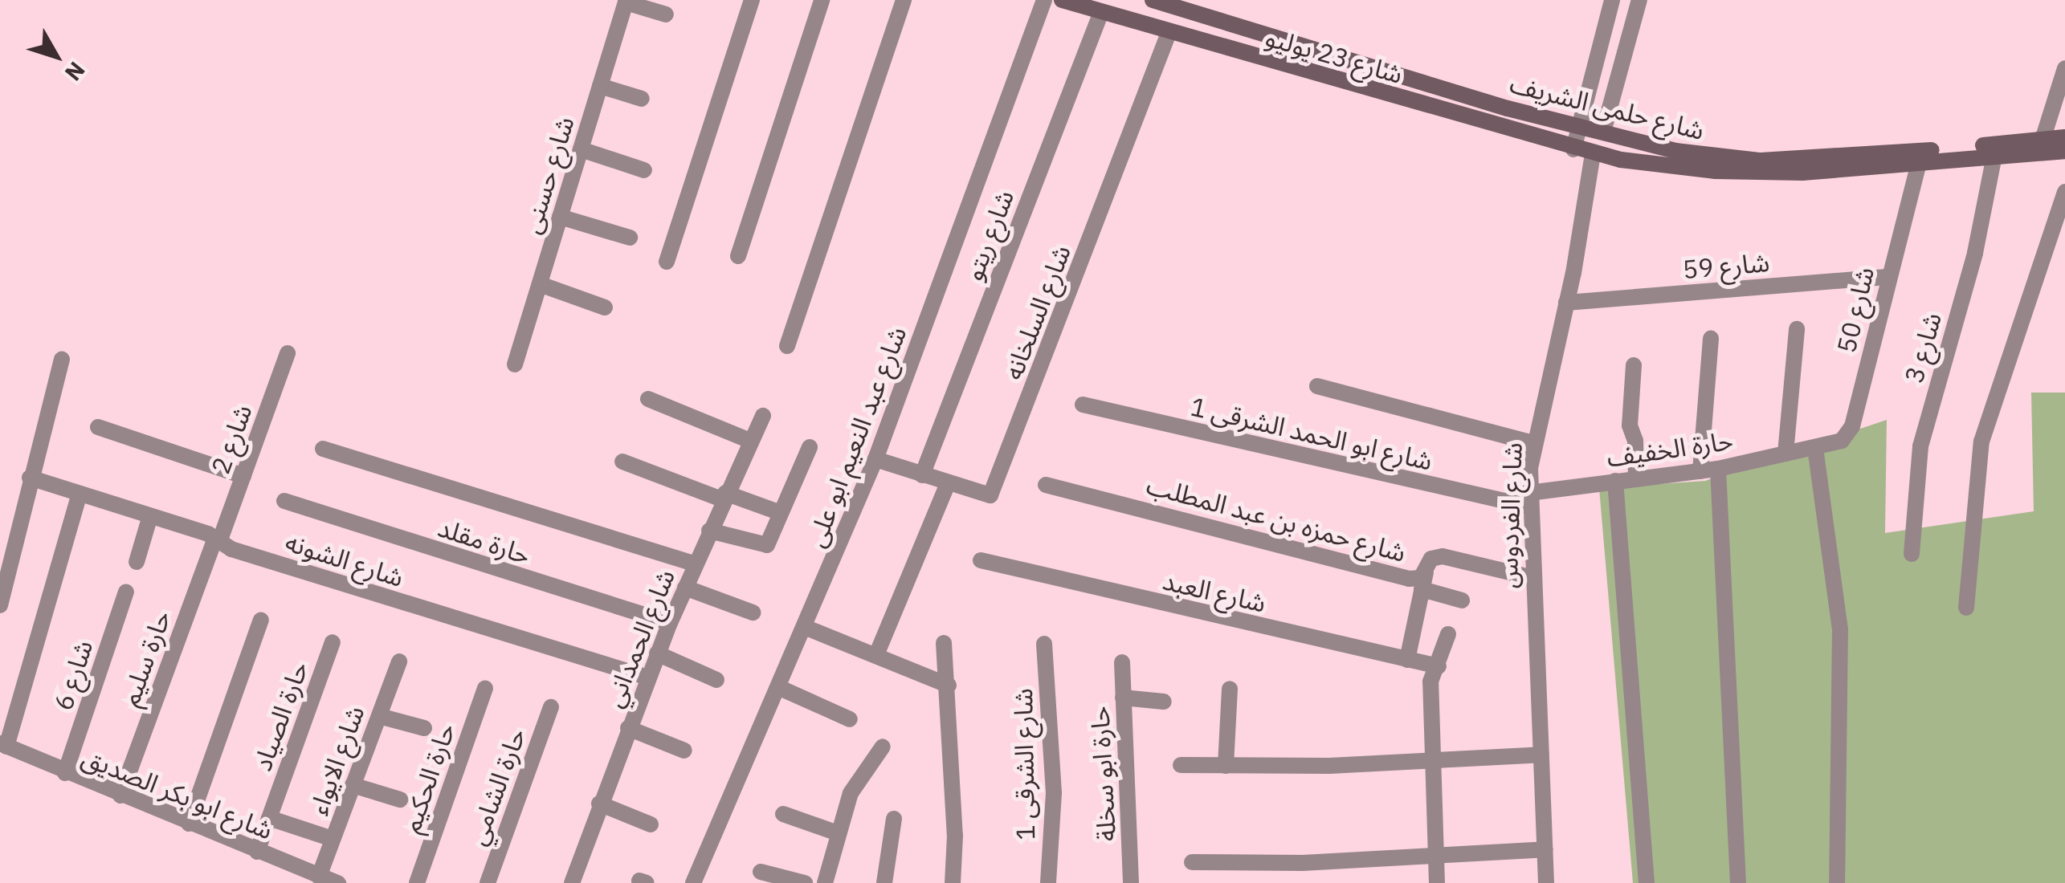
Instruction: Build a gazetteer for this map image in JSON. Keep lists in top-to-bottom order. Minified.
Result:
{"streets":{"street":["شارع 23 يوليو","شارع حلمى الشريف","شارع حسنى","شارع ريتو","شارع 59","شارع 50","شارع السلخانه","شارع 3","شارع ابو الحمد الشرقى 1","شارع عبد النعيم ابو على","شارع 2","حارة الخفيف","شارع الفردوس","شارع حمزه بن عبد المطلب","حارة مقلد","شارع الشونه","شارع العبد","شارع الحمداني","حارة سليم","شارع 6","حارة الصياد","شارع الايواء","شارع الشرقى 1","حارة ابو سخلة","حارة الحكيم","حارة الشامي","شارع ابو بكر الصديق"]},"crossings":[["شارع 23 يوليو","شارع حلمى الشريف"],["شارع 23 يوليو","شارع ريتو"],["شارع 23 يوليو","شارع السلخانه"],["شارع 23 يوليو","شارع الفردوس"],["شارع حلمى الشريف","شارع 50"],["شارع حلمى الشريف","شارع 3"],["شارع حلمى الشريف","شارع الفردوس"],["شارع ريتو","شارع السلخانه"],["شارع 59","شارع 50"],["شارع 59","شارع الفردوس"],["شارع 50","حارة الخفيف"],["شارع السلخانه","شارع عبد النعيم ابو على"],["شارع ابو الحمد الشرقى 1","حارة الخفيف"],["شارع ابو الحمد الشرقى 1","شارع الفردوس"],["شارع 2","شارع الشونه"],["شارع 2","حارة سليم"],["حارة الخفيف","شارع الفردوس"],["شارع الفردوس","شارع حمزه بن عبد المطلب"],["حارة مقلد","شارع الحمداني"],["شارع الشونه","شارع الحمداني"],["شارع الشونه","حارة سليم"],["حارة سليم","شارع ابو بكر الصديق"],["شارع 6","شارع ابو بكر الصديق"],["حارة الصياد","شارع ابو بكر الصديق"],["شارع الايواء","شارع ابو بكر الصديق"]],"north":"bottom right"}
